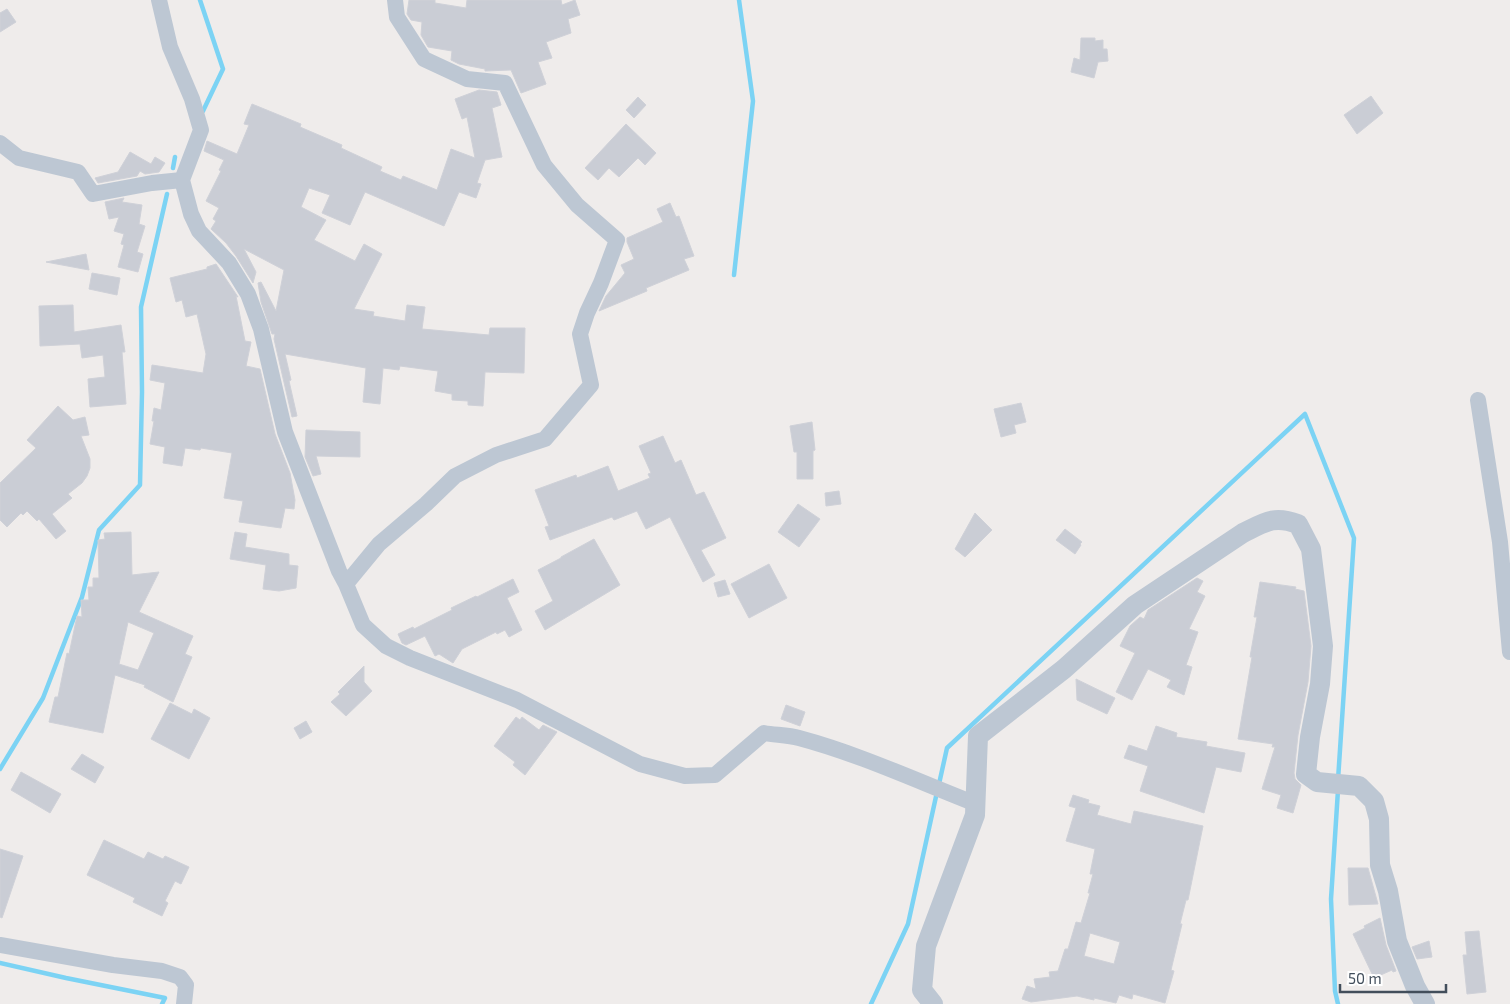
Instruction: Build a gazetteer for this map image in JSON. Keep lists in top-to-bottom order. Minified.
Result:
{"scale_bar":"50 m"}
